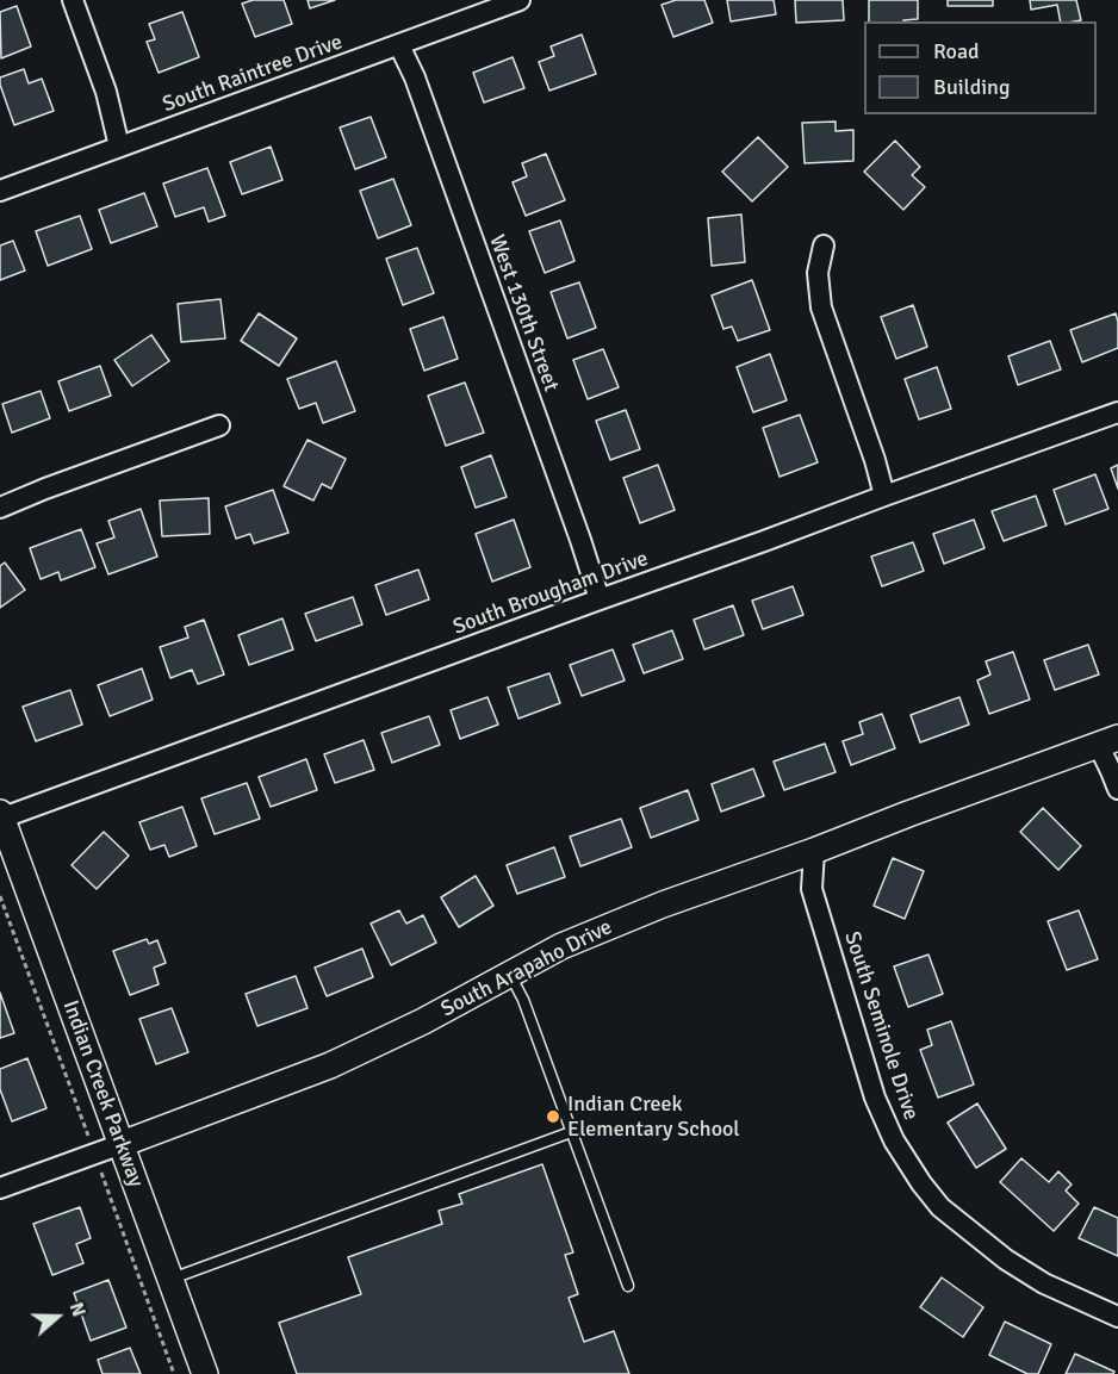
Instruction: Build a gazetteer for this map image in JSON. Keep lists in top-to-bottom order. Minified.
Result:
{"streets":{"street":["South Raintree Drive","West 130th Street","South Brougham Drive","South Arapaho Drive","South Seminole Drive","Indian Creek Parkway"]},"crossings":[["South Raintree Drive","West 130th Street"],["West 130th Street","South Brougham Drive"],["South Brougham Drive","Indian Creek Parkway"],["South Arapaho Drive","South Seminole Drive"],["South Arapaho Drive","Indian Creek Parkway"]],"places":["Indian Creek Elementary School"],"legend":["Road","Building"],"north":"right"}
